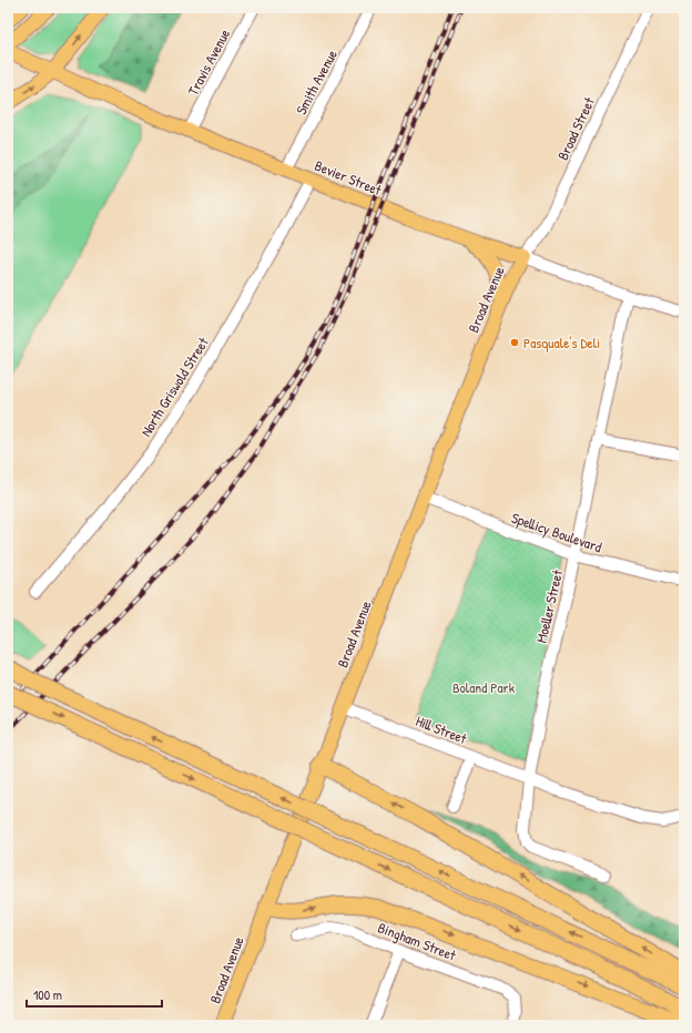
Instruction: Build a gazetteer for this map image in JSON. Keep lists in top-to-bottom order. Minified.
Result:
{"streets":{"main road":["Bevier Street","Broad Avenue"],"street":["Travis Avenue","Smith Avenue","Broad Street","North Griswold Street","Spellicy Boulevard","Moeller Street","Hill Street","Bingham Street"]},"crossings":[["Travis Avenue","Bevier Street"],["Smith Avenue","Bevier Street"],["Broad Street","Bevier Street"],["Broad Street","Broad Avenue"],["Bevier Street","Broad Avenue"],["Bevier Street","North Griswold Street"],["Bevier Street","Moeller Street"],["Broad Avenue","Spellicy Boulevard"],["Broad Avenue","Hill Street"],["Spellicy Boulevard","Moeller Street"],["Moeller Street","Hill Street"]],"parks":["Boland Park"],"places":["Pasquale's Deli"],"scale_bar":"100 m"}
